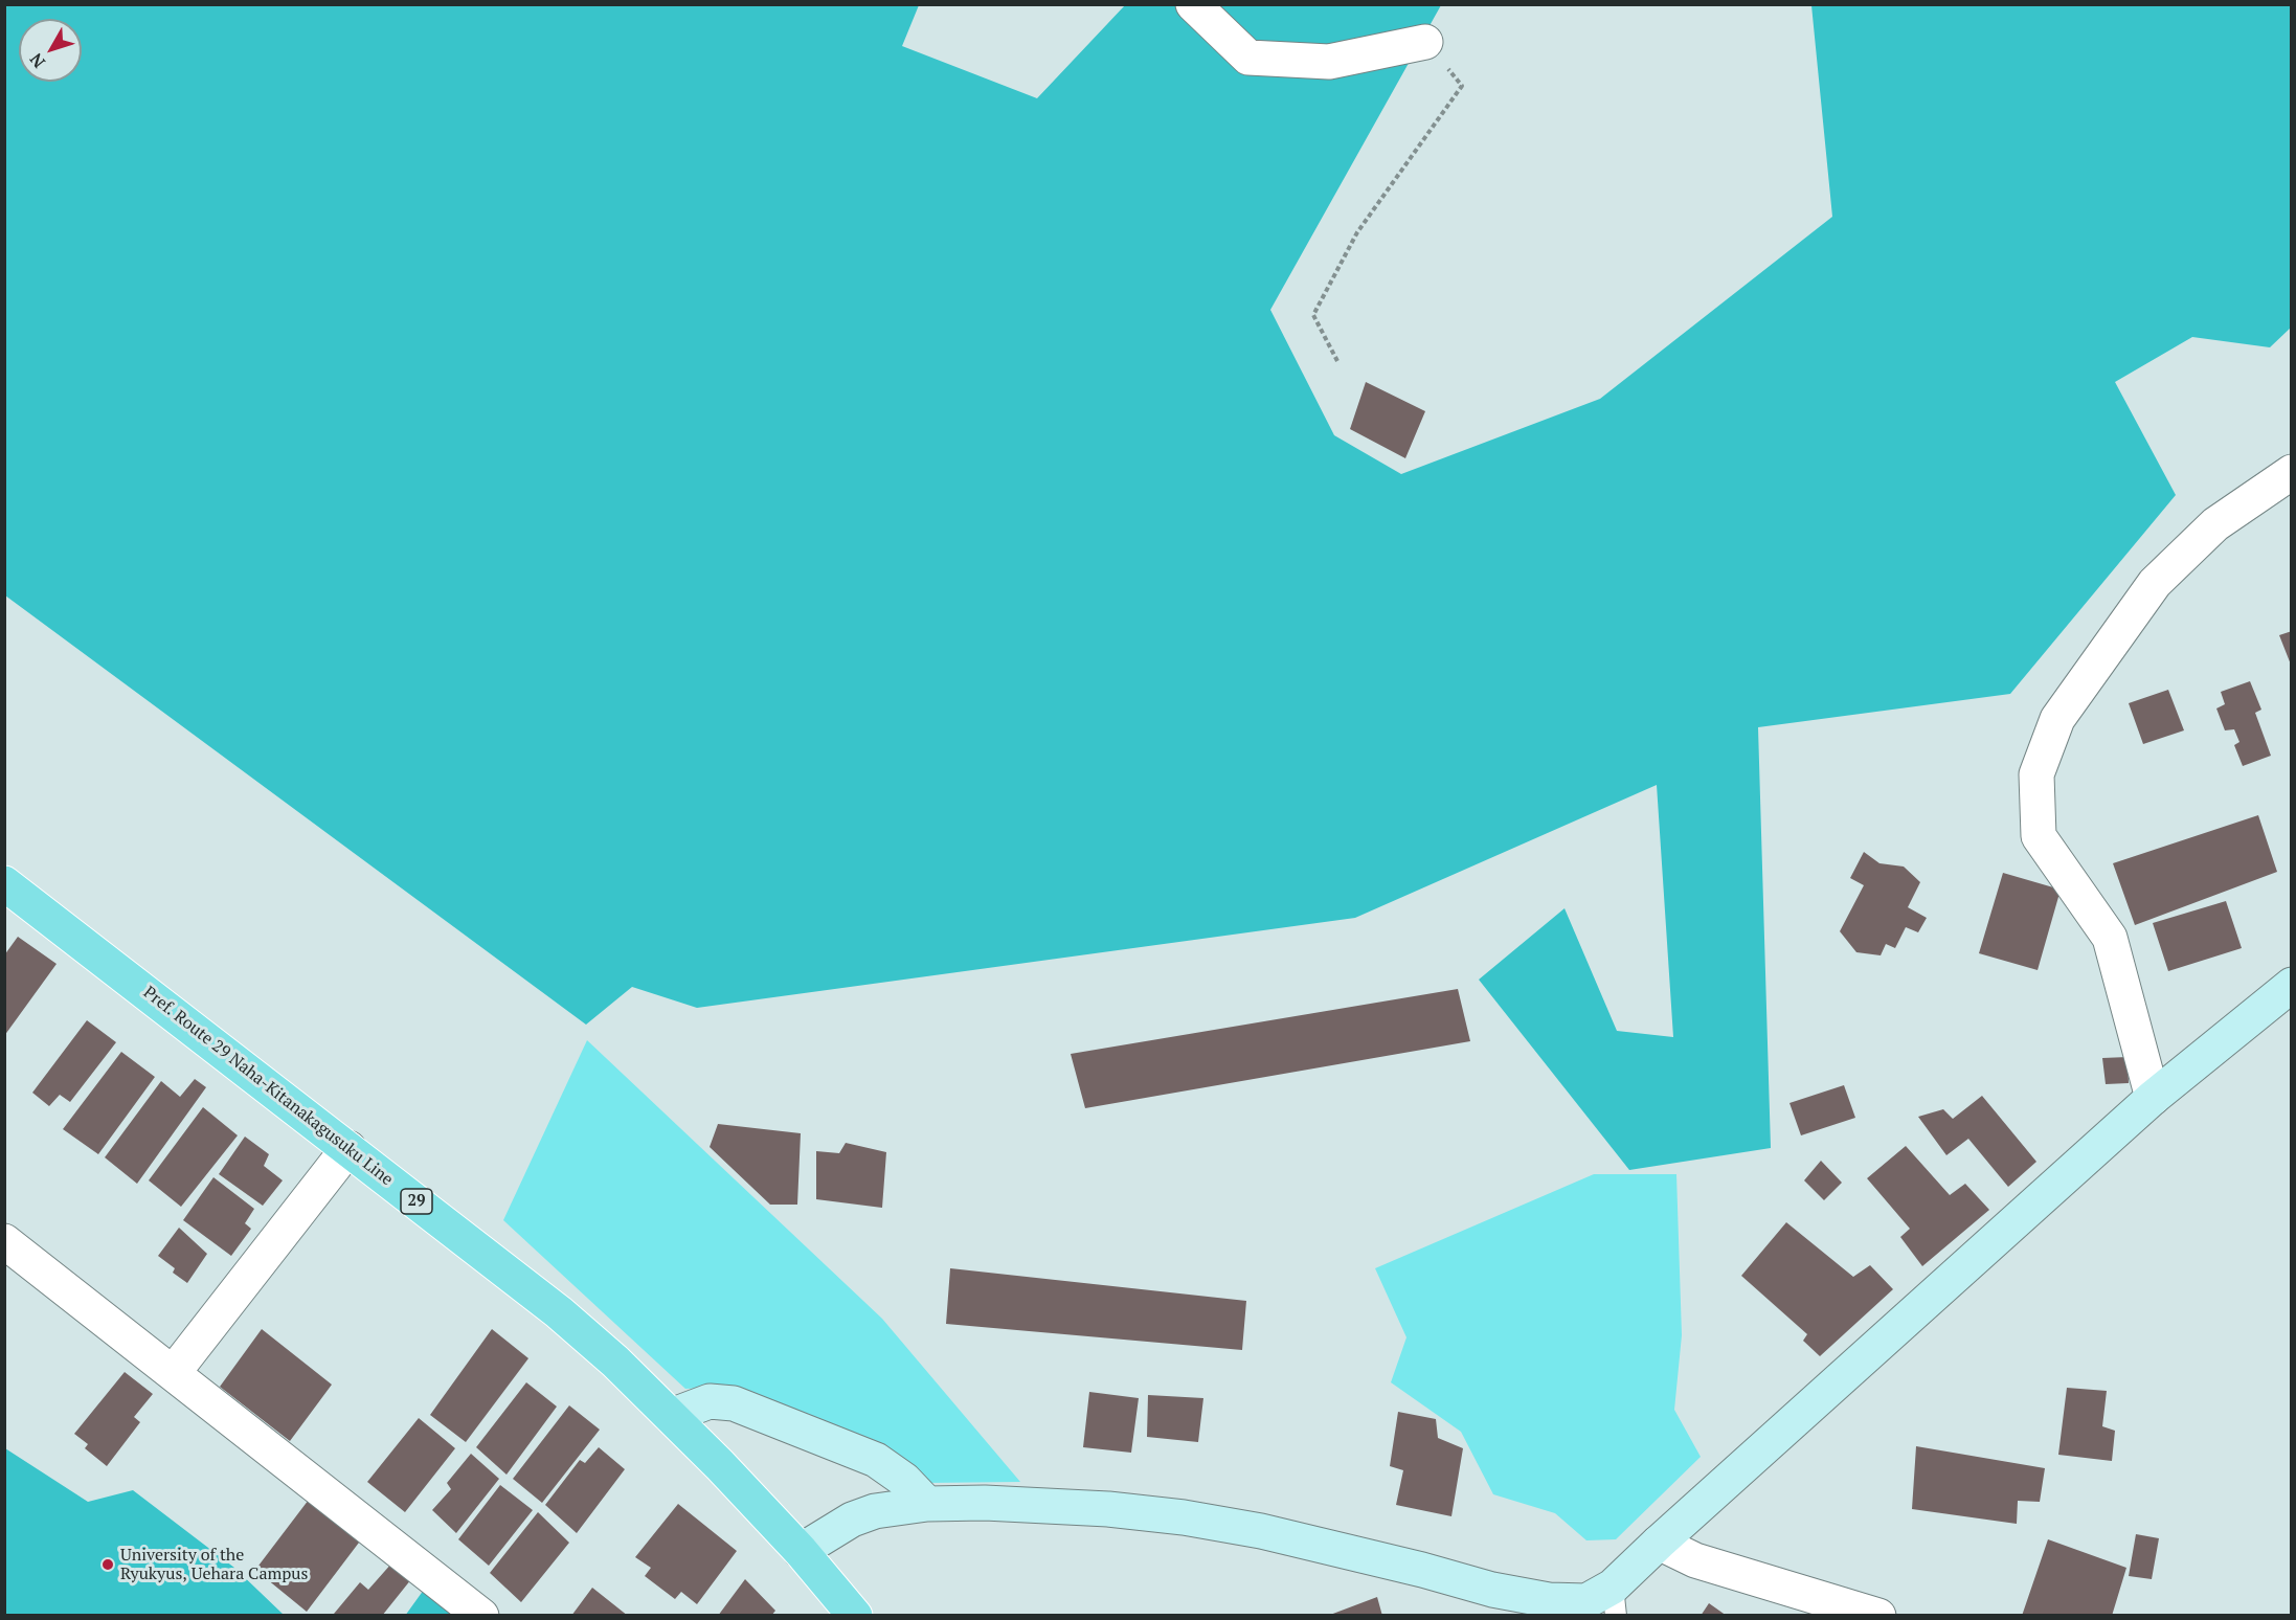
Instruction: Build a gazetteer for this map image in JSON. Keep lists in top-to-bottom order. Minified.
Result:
{"streets":{"main road":["Pref. Route 29 Naha-Kitanakagusuku Line","29"]},"crossings":[["Pref. Route 29 Naha-Kitanakagusuku Line","29"]],"places":["University of the Ryukyus, Uehara Campus"],"north":"bottom left"}
